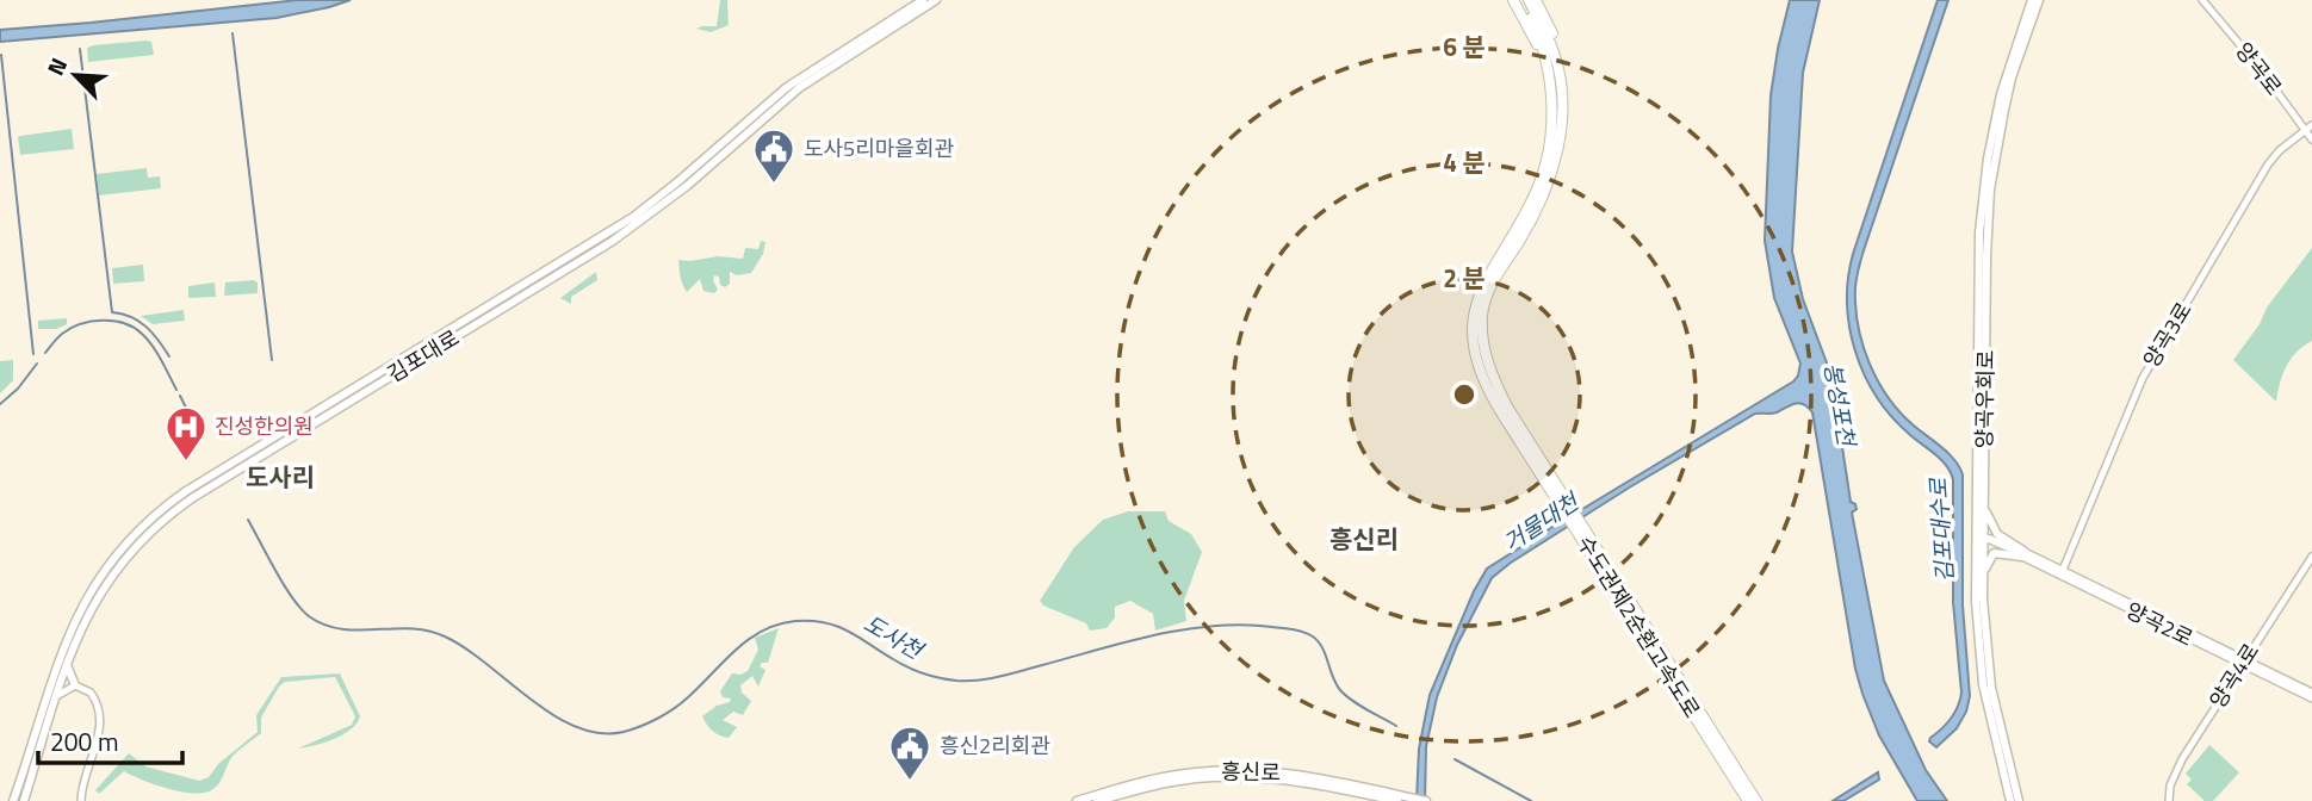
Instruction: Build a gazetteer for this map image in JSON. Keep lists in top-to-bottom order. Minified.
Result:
{"streets":{"highway":["수도권제2순환고속도로"],"main road":["김포대로","양곡우회로","양곡2로","흥신로"],"street":["양곡로","양곡3로","양곡4로"]},"crossings":[["양곡로","양곡3로"],["양곡3로","양곡2로"],["양곡우회로","양곡2로"],["양곡2로","양곡4로"]],"districts":["도사리","흥신리"],"water":["봉성포천","거물대천","김포대수로","도사천"],"places":{"public building":["도사5리마을회관","흥신2리회관"],"hospital":["진성한의원"]},"scale_bar":"200 m","north":"top left","rings":["6 분","4 분","2 분"]}
